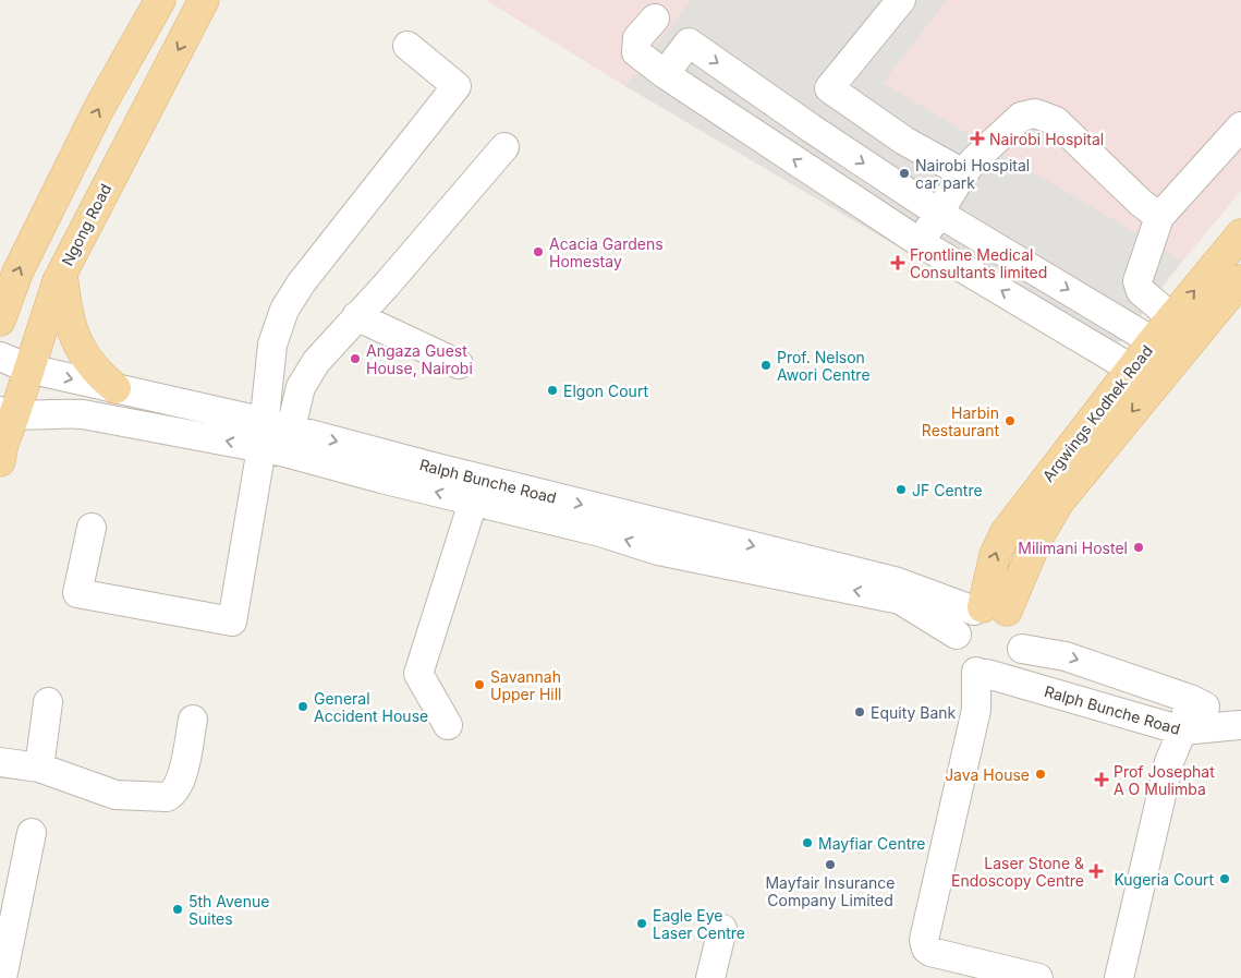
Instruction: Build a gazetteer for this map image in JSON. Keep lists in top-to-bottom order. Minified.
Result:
{"streets":{"main road":["Ngong Road","Argwings Kodhek Road"],"street":["Ralph Bunche Road"]},"crossings":[["Ngong Road","Ralph Bunche Road"],["Argwings Kodhek Road","Ralph Bunche Road"]],"places":{"health":["Nairobi Hospital","Frontline Medical Consultants limited","Prof Josephat A O Mulimba","Laser Stone & Endoscopy Centre"],"other":["Nairobi Hospital car park","Acacia Gardens Homestay","Angaza Guest House, Nairobi","Prof. Nelson Awori Centre","Elgon Court","Harbin Restaurant","JF Centre","Milimani Hostel","Savannah Upper Hill","General Accident House","Equity Bank","Java House","Mayfiar Centre","Mayfair Insurance Company Limited","Kugeria Court","5th Avenue Suites","Eagle Eye Laser Centre"]}}
